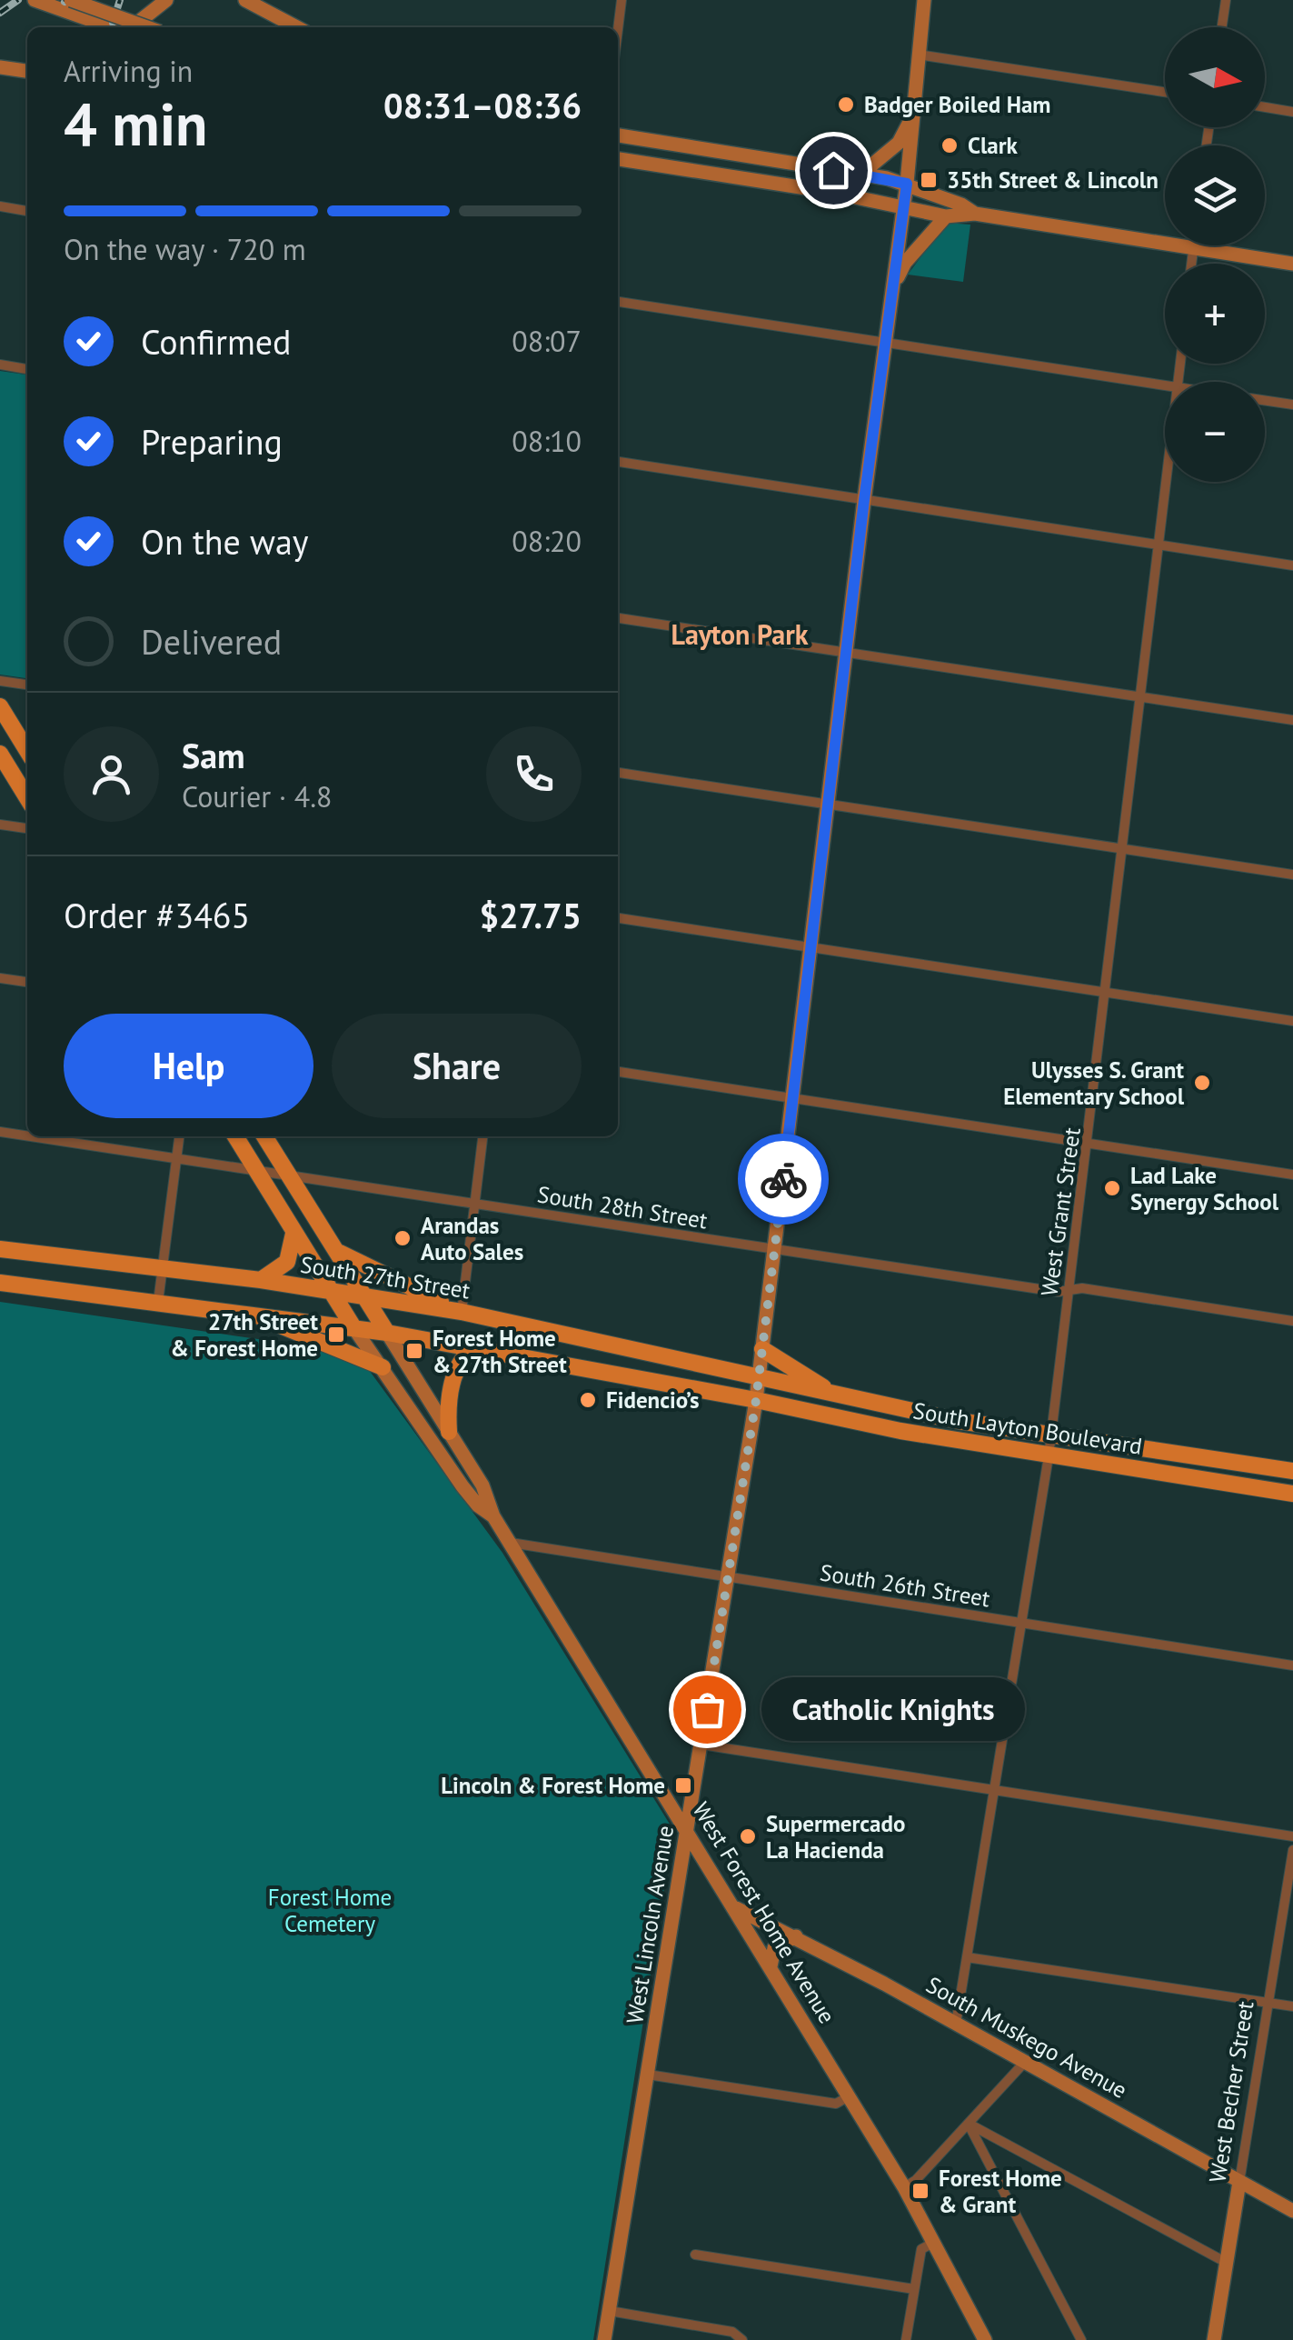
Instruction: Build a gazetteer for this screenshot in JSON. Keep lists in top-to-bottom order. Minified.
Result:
{"streets":{"main road":["South 27th Street","South Layton Boulevard","West Forest Home Avenue","West Lincoln Avenue","South Muskego Avenue","West Becher Street"],"street":["South 28th Street","West Grant Street","South 26th Street"]},"crossings":[["South 28th Street","West Grant Street"],["South 28th Street","West Forest Home Avenue"],["South 28th Street","West Lincoln Avenue"],["West Grant Street","South Layton Boulevard"],["West Grant Street","South 26th Street"],["West Grant Street","South Muskego Avenue"],["South 27th Street","South Layton Boulevard"],["South 27th Street","West Forest Home Avenue"],["South 27th Street","West Lincoln Avenue"],["South Layton Boulevard","West Lincoln Avenue"],["South 26th Street","West Forest Home Avenue"],["South 26th Street","West Lincoln Avenue"],["West Forest Home Avenue","West Lincoln Avenue"],["West Forest Home Avenue","South Muskego Avenue"],["South Muskego Avenue","West Becher Street"]],"districts":["Layton Park"],"parks":["Forest Home Cemetery"],"places":{"other":["Badger Boiled Ham","Clark","Ulysses S. Grant Elementary School","Lad Lake Synergy School","Arandas Auto Sales","Fidencio’s","Catholic Knights","Supermercado La Hacienda"],"transit":["35th Street & Lincoln","27th Street & Forest Home","Forest Home & 27th Street","Lincoln & Forest Home","Forest Home & Grant"]},"north":"right","page":{"map_buttons":["+","−"],"heading":["4 min","Arriving in","08:31–08:36"],"panel":["Sam","Courier · 4.8","Order #3465","$27.75"],"bar":"On the way · 720 m","list":[["Confirmed","08:07"],["Preparing","08:10"],["On the way","08:20"],"Delivered"],"buttons":["Help","Share"],"bubble":"Catholic Knights"}}
